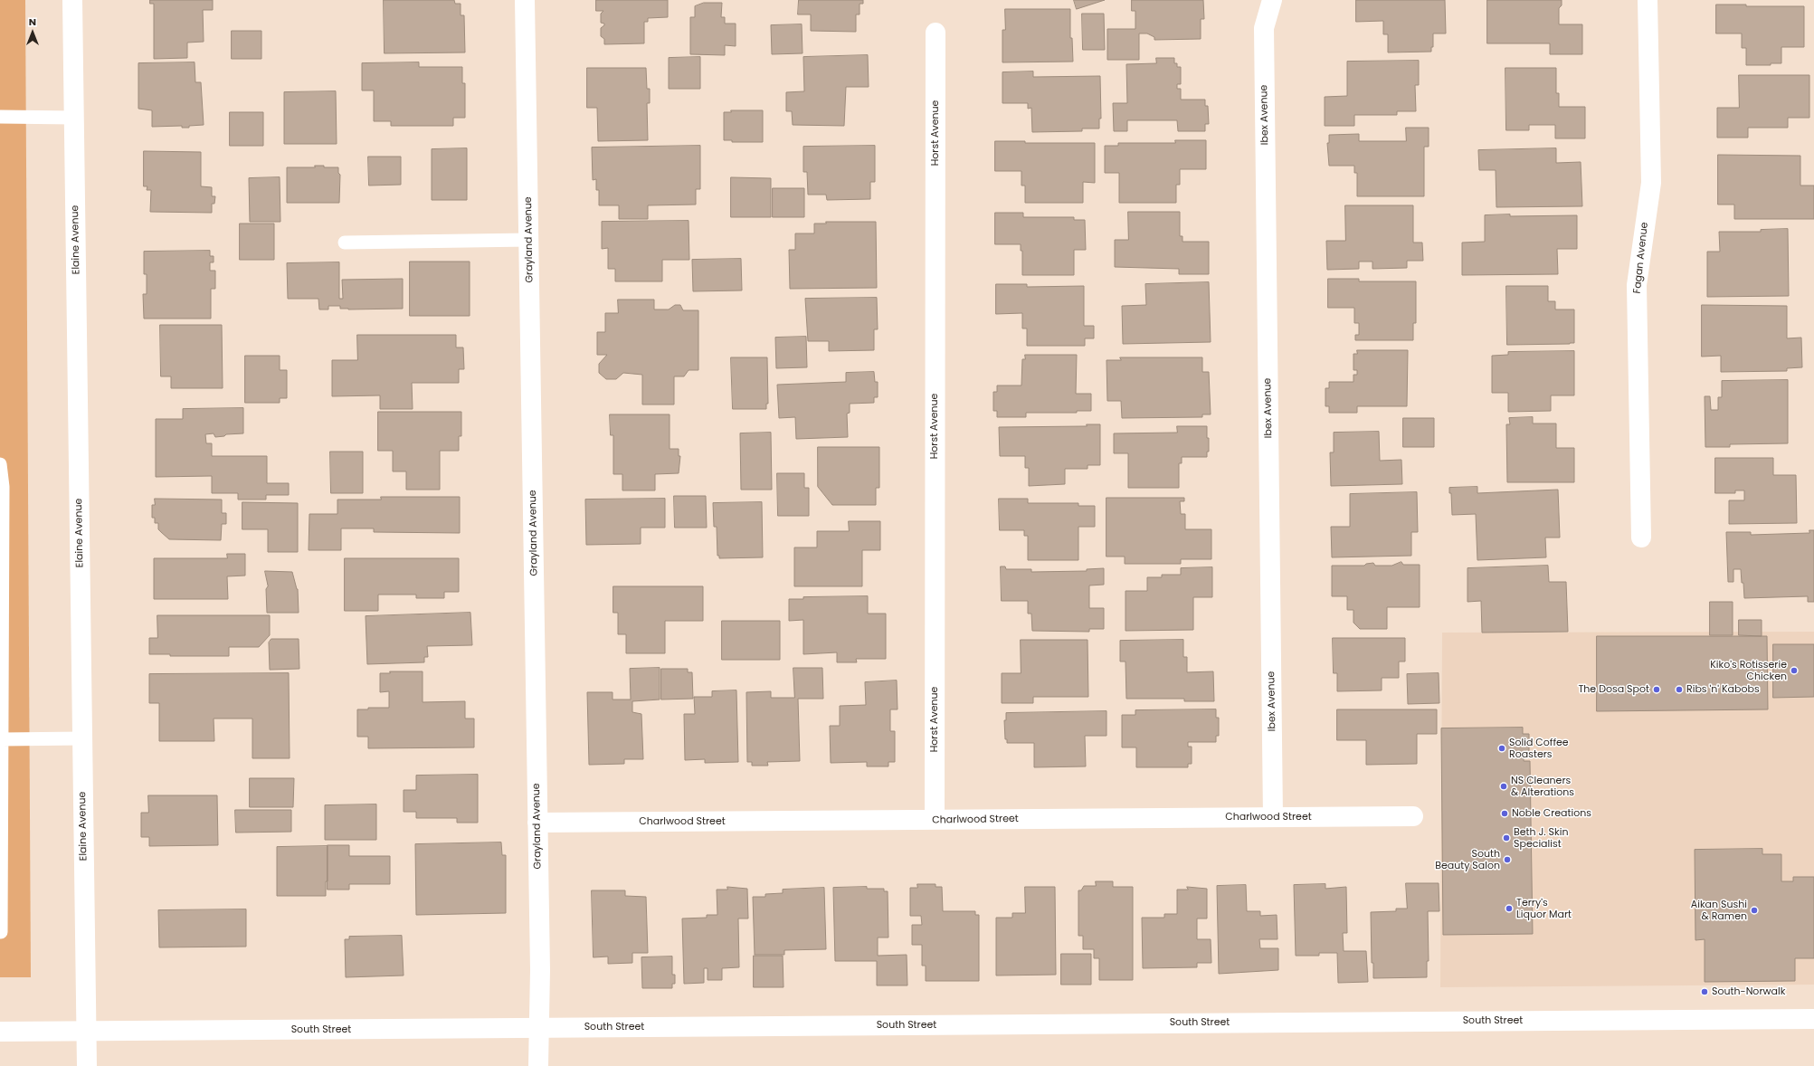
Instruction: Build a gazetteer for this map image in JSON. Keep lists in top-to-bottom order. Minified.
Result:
{"streets":{"street":["Ibex Avenue","Horst Avenue","Elaine Avenue","Grayland Avenue","Fagan Avenue","Charlwood Street","South Street"]},"crossings":[["Ibex Avenue","Charlwood Street"],["Horst Avenue","Charlwood Street"],["Elaine Avenue","South Street"],["Grayland Avenue","Charlwood Street"],["Grayland Avenue","South Street"]],"places":["Kiko's Rotisserie Chicken","The Dosa Spot","Ribs 'n' Kabobs","Solid Coffee Roasters","NS Cleaners & Alterations","Noble Creations","Beth J. Skin Specialist","South Beauty Salon","Terry's Liquor Mart","Aikan Sushi & Ramen","South-Norwalk"],"north":"top"}
